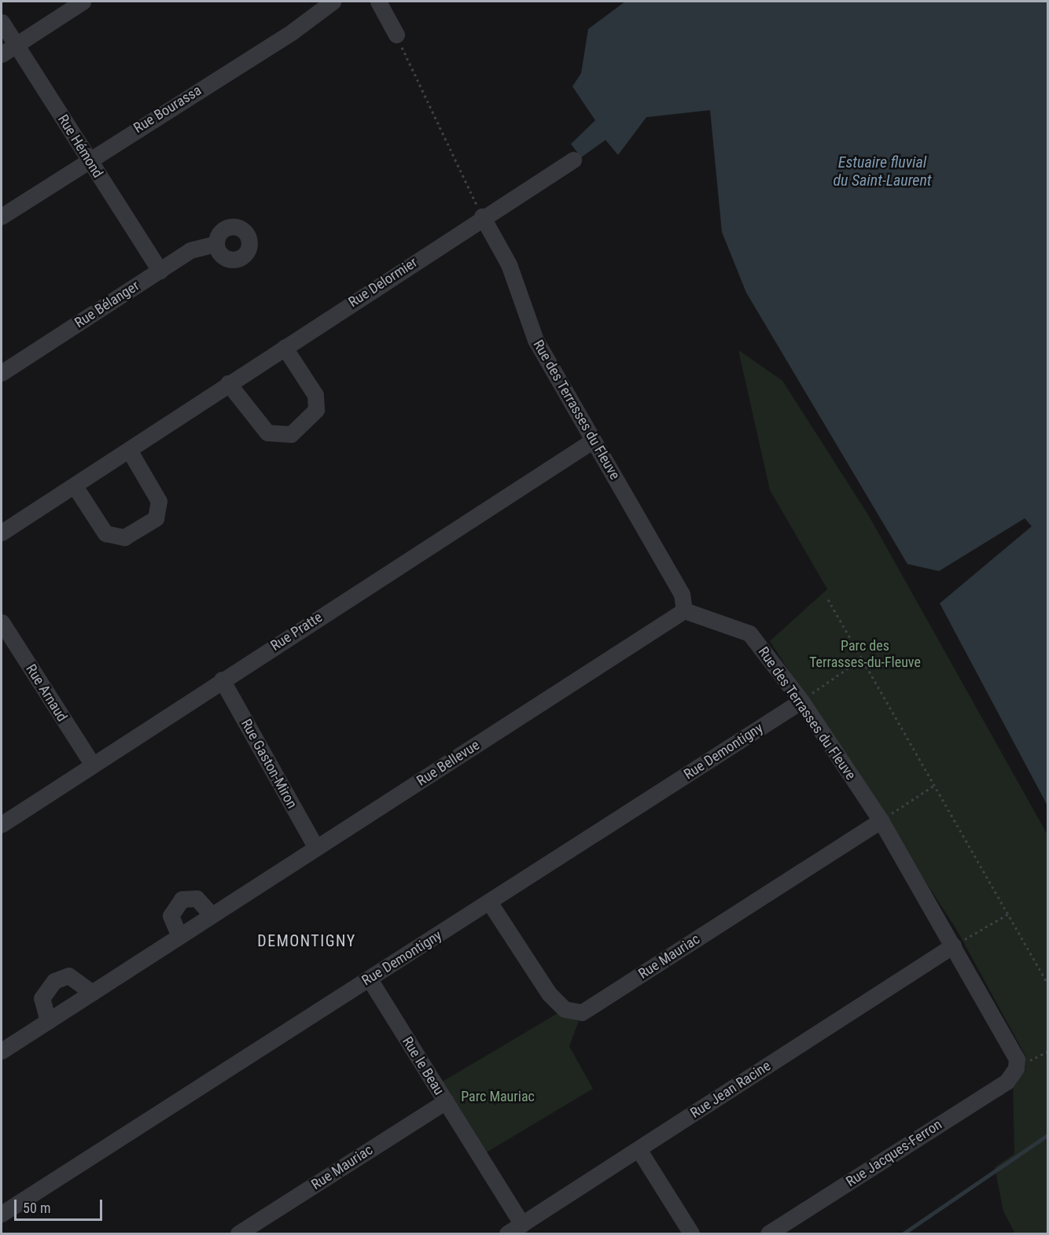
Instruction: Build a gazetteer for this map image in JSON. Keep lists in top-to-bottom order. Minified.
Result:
{"streets":{"street":["Rue Bourassa","Rue Hémond","Rue Delormier","Rue Bélanger","Rue des Terrasses du Fleuve","Rue Pratte","Rue Arnaud","Rue Demontigny","Rue Bellevue","Rue Gaston-Miron","Rue Mauriac","Rue le Beau","Rue Jean Racine","Rue Jacques-Ferron"]},"crossings":[["Rue Bourassa","Rue Hémond"],["Rue Hémond","Rue Bélanger"],["Rue Delormier","Rue des Terrasses du Fleuve"],["Rue des Terrasses du Fleuve","Rue Pratte"],["Rue des Terrasses du Fleuve","Rue Demontigny"],["Rue des Terrasses du Fleuve","Rue Bellevue"],["Rue des Terrasses du Fleuve","Rue Mauriac"],["Rue des Terrasses du Fleuve","Rue Jean Racine"],["Rue des Terrasses du Fleuve","Rue Jacques-Ferron"],["Rue Pratte","Rue Arnaud"],["Rue Pratte","Rue Gaston-Miron"],["Rue Demontigny","Rue Mauriac"],["Rue Demontigny","Rue le Beau"],["Rue Bellevue","Rue Gaston-Miron"],["Rue Mauriac","Rue le Beau"],["Rue le Beau","Rue Jean Racine"]],"districts":["DEMONTIGNY"],"water":["Estuaire fluvial du Saint-Laurent"],"parks":["Parc des Terrasses-du-Fleuve","Parc Mauriac"],"scale_bar":"50 m"}
